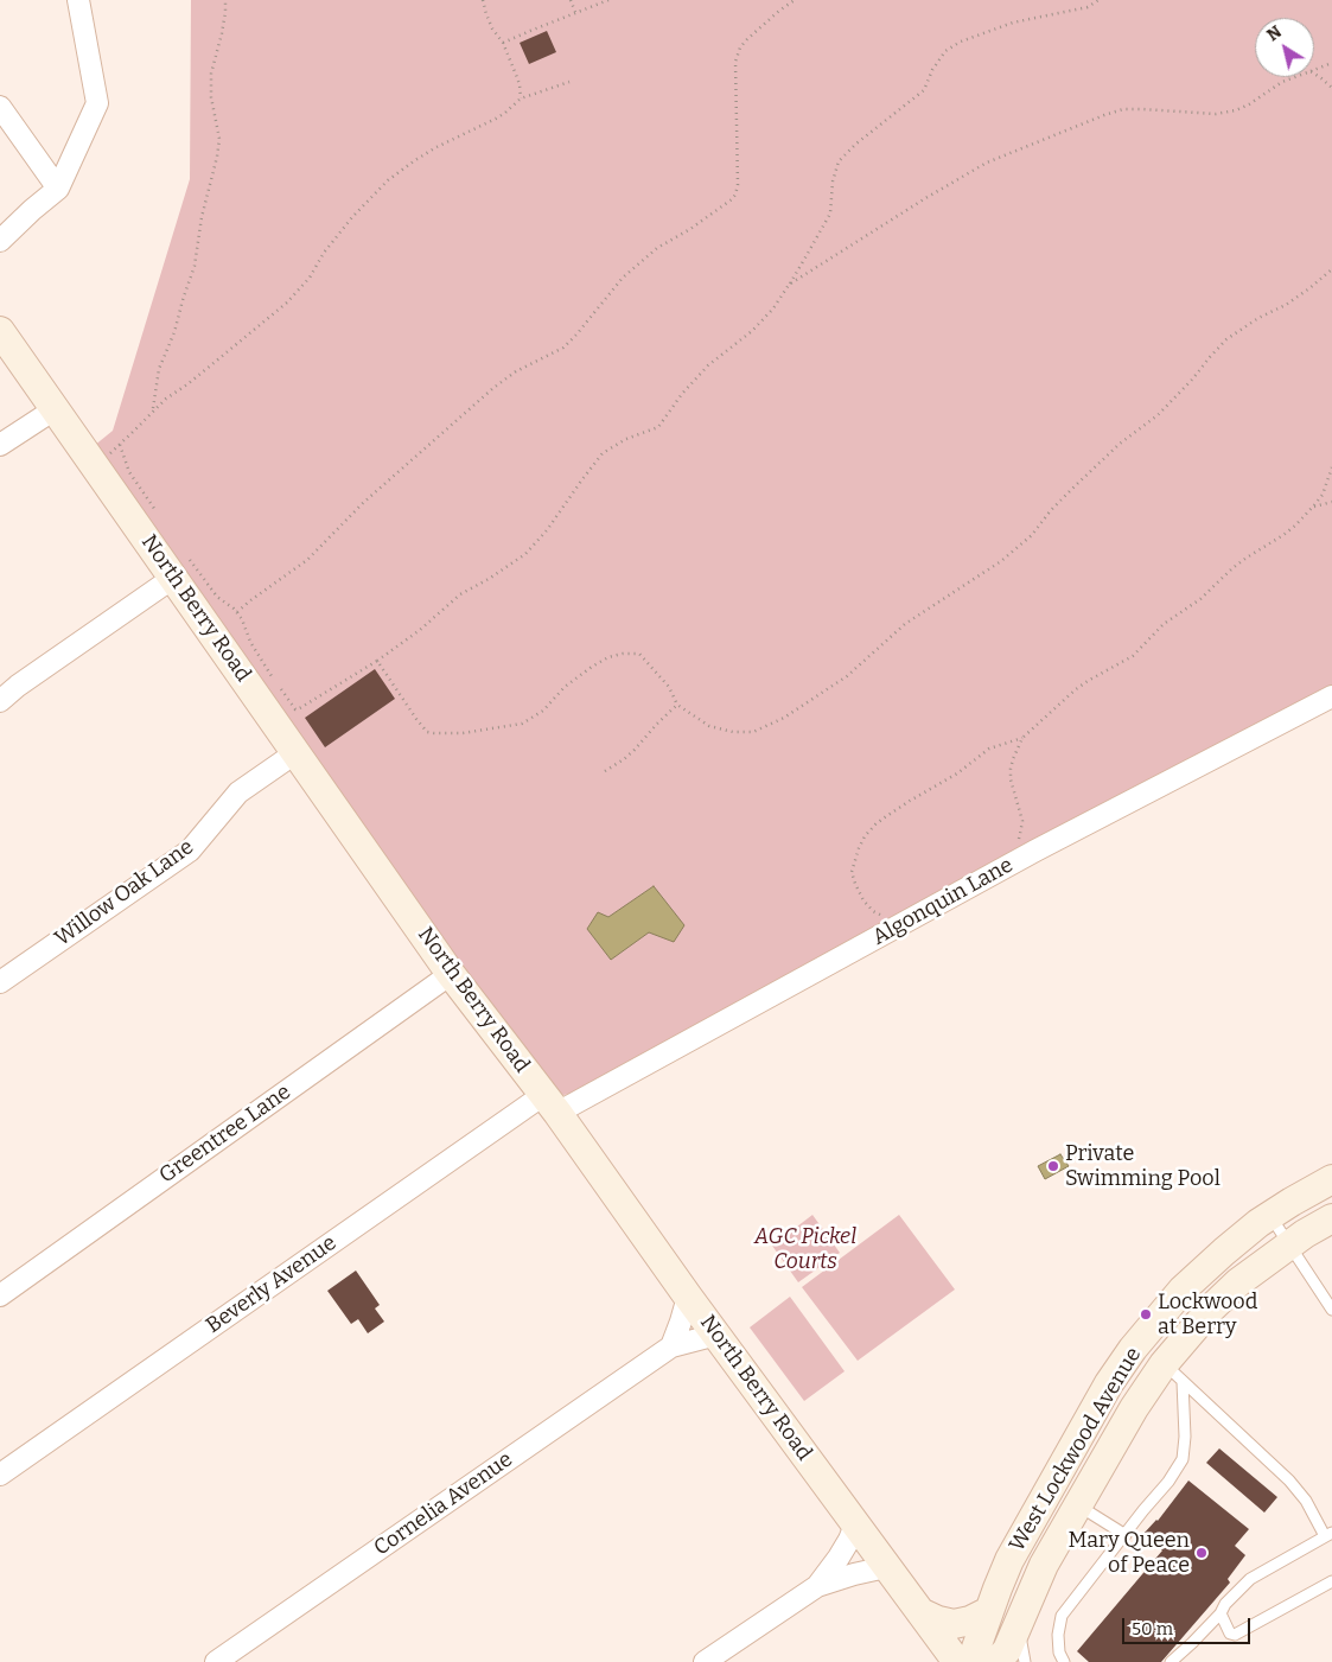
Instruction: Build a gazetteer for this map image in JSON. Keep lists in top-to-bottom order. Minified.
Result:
{"streets":{"main road":["North Berry Road","West Lockwood Avenue"],"street":["Willow Oak Lane","Algonquin Lane","Greentree Lane","Beverly Avenue","Cornelia Avenue"]},"crossings":[["North Berry Road","Willow Oak Lane"],["North Berry Road","Algonquin Lane"],["North Berry Road","Greentree Lane"],["North Berry Road","Beverly Avenue"],["North Berry Road","Cornelia Avenue"],["Algonquin Lane","Beverly Avenue"]],"parks":["AGC Pickel Courts"],"places":["Private Swimming Pool","Lockwood at Berry","Mary Queen of Peace"],"scale_bar":"50 m","north":"top left"}
